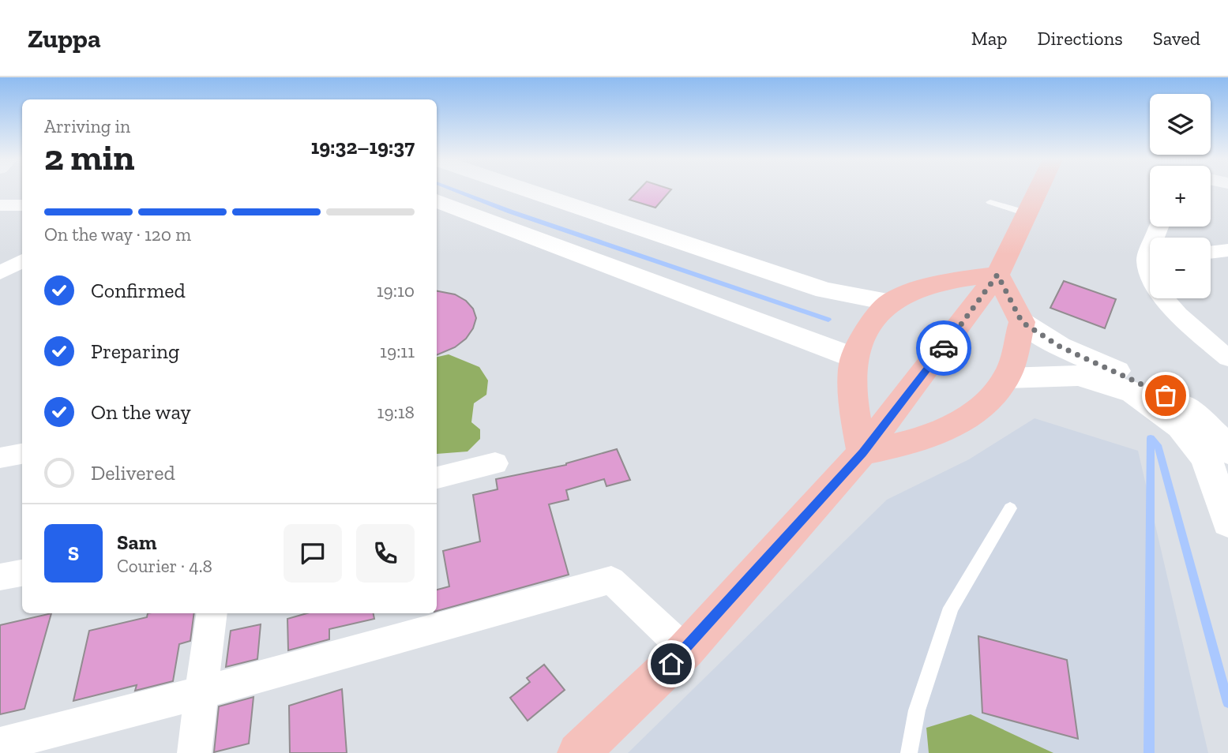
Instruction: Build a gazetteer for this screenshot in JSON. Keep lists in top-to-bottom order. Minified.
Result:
{"page":{"header":"Zuppa","nav":["Map","Directions","Saved"],"map_buttons":["+","−"],"heading":["2 min","Arriving in","19:32–19:37"],"panel":["Sam","Courier · 4.8"],"bar":"On the way · 120 m","list":[["Confirmed","19:10"],["Preparing","19:11"],["On the way","19:18"],"Delivered"],"round":"S"}}
